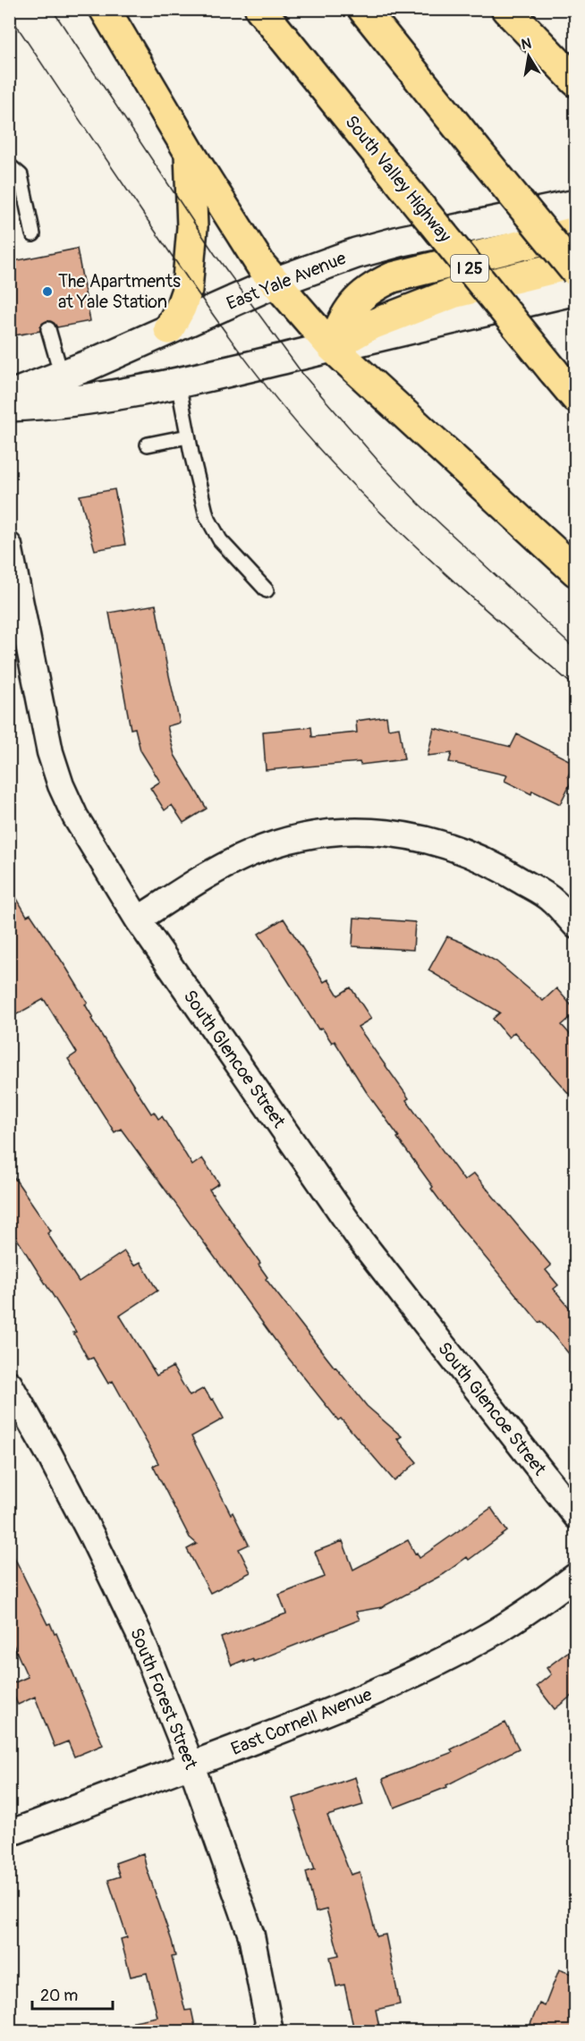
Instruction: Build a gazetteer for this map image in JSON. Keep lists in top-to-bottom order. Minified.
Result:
{"streets":{"highway":["South Valley Highway","I 25"],"main road":["East Yale Avenue"],"street":["South Glencoe Street","South Forest Street","East Cornell Avenue"]},"crossings":[["South Forest Street","East Cornell Avenue"]],"places":["The Apartments at Yale Station"],"scale_bar":"20 m","north":"top"}
